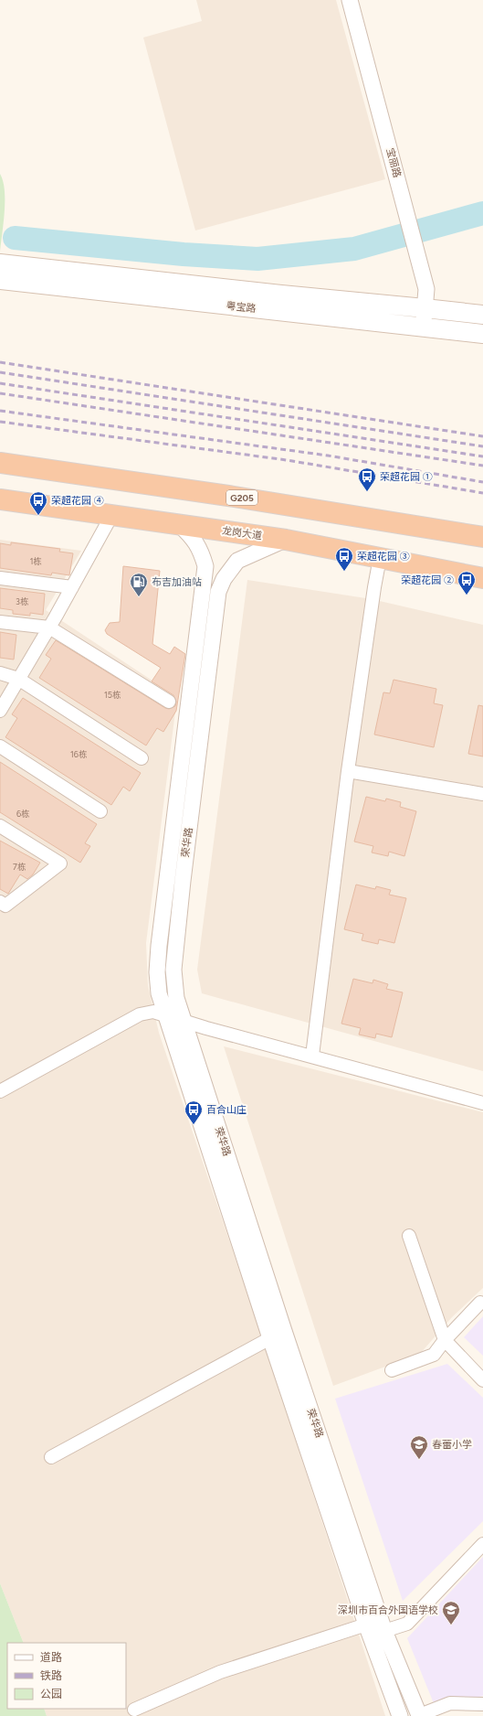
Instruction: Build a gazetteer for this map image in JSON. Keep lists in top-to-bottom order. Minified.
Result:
{"streets":{"highway":["G205","龙岗大道"],"main road":["粤宝路"],"street":["宝丽路","荣华路"]},"crossings":[["宝丽路","粤宝路"],["龙岗大道","荣华路"]],"places":{"bus stop":["荣超花园 ①","荣超花园 ④","荣超花园 ③","荣超花园 ②","百合山庄"],"fuel station":["布吉加油站"],"school or university":["春蕾小学","深圳市百合外国语学校"]},"house_numbers":["1栋","3栋","15栋","16栋","6栋","7栋"],"legend":["道路","铁路","公园"]}
